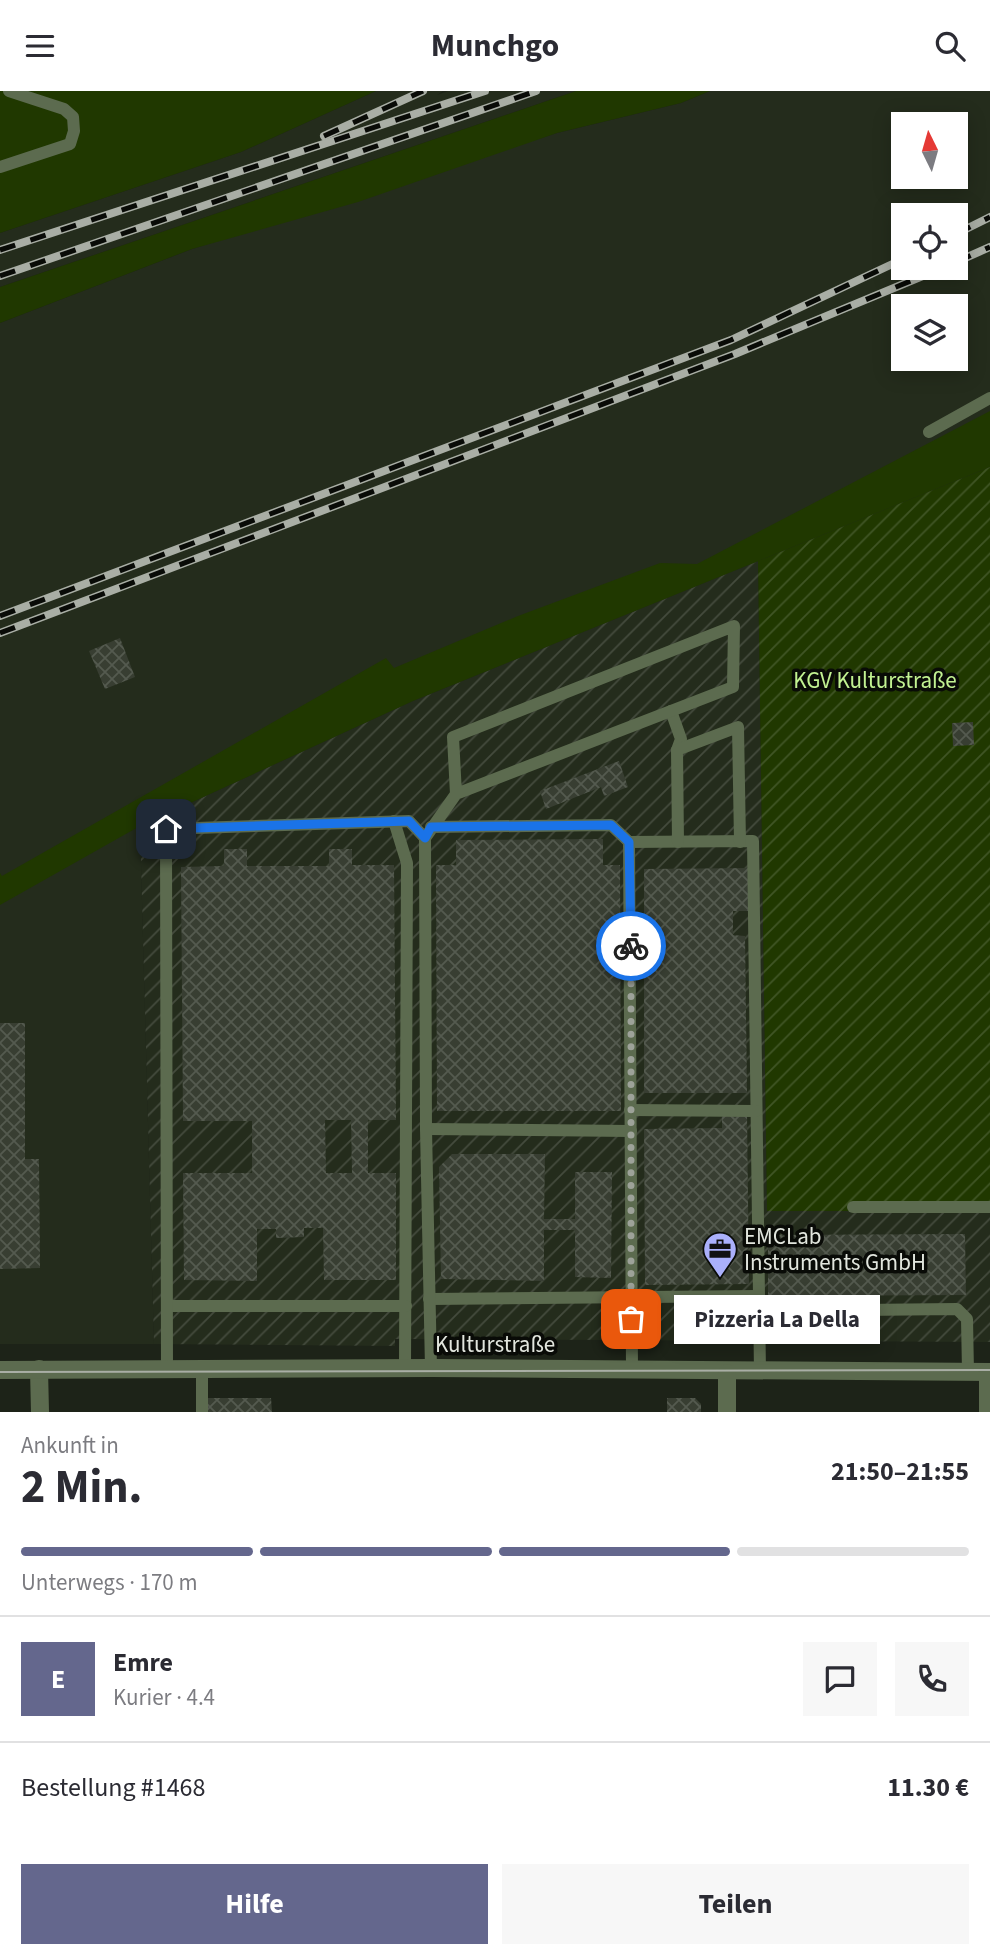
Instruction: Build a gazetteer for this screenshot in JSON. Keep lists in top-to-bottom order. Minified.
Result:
{"streets":{"street":["Kulturstraße"]},"parks":["KGV Kulturstraße"],"places":{"office":["EMCLab Instruments GmbH"],"other":["Pizzeria La Della"]},"north":"top","page":{"header":"Munchgo","bubble":"Pizzeria La Della","heading":["2 Min.","Ankunft in","21:50–21:55"],"panel":["Emre","Kurier · 4.4","Bestellung #1468","11.30 €"],"bar":"Unterwegs · 170 m","round":"E","buttons":["Hilfe","Teilen"]}}
